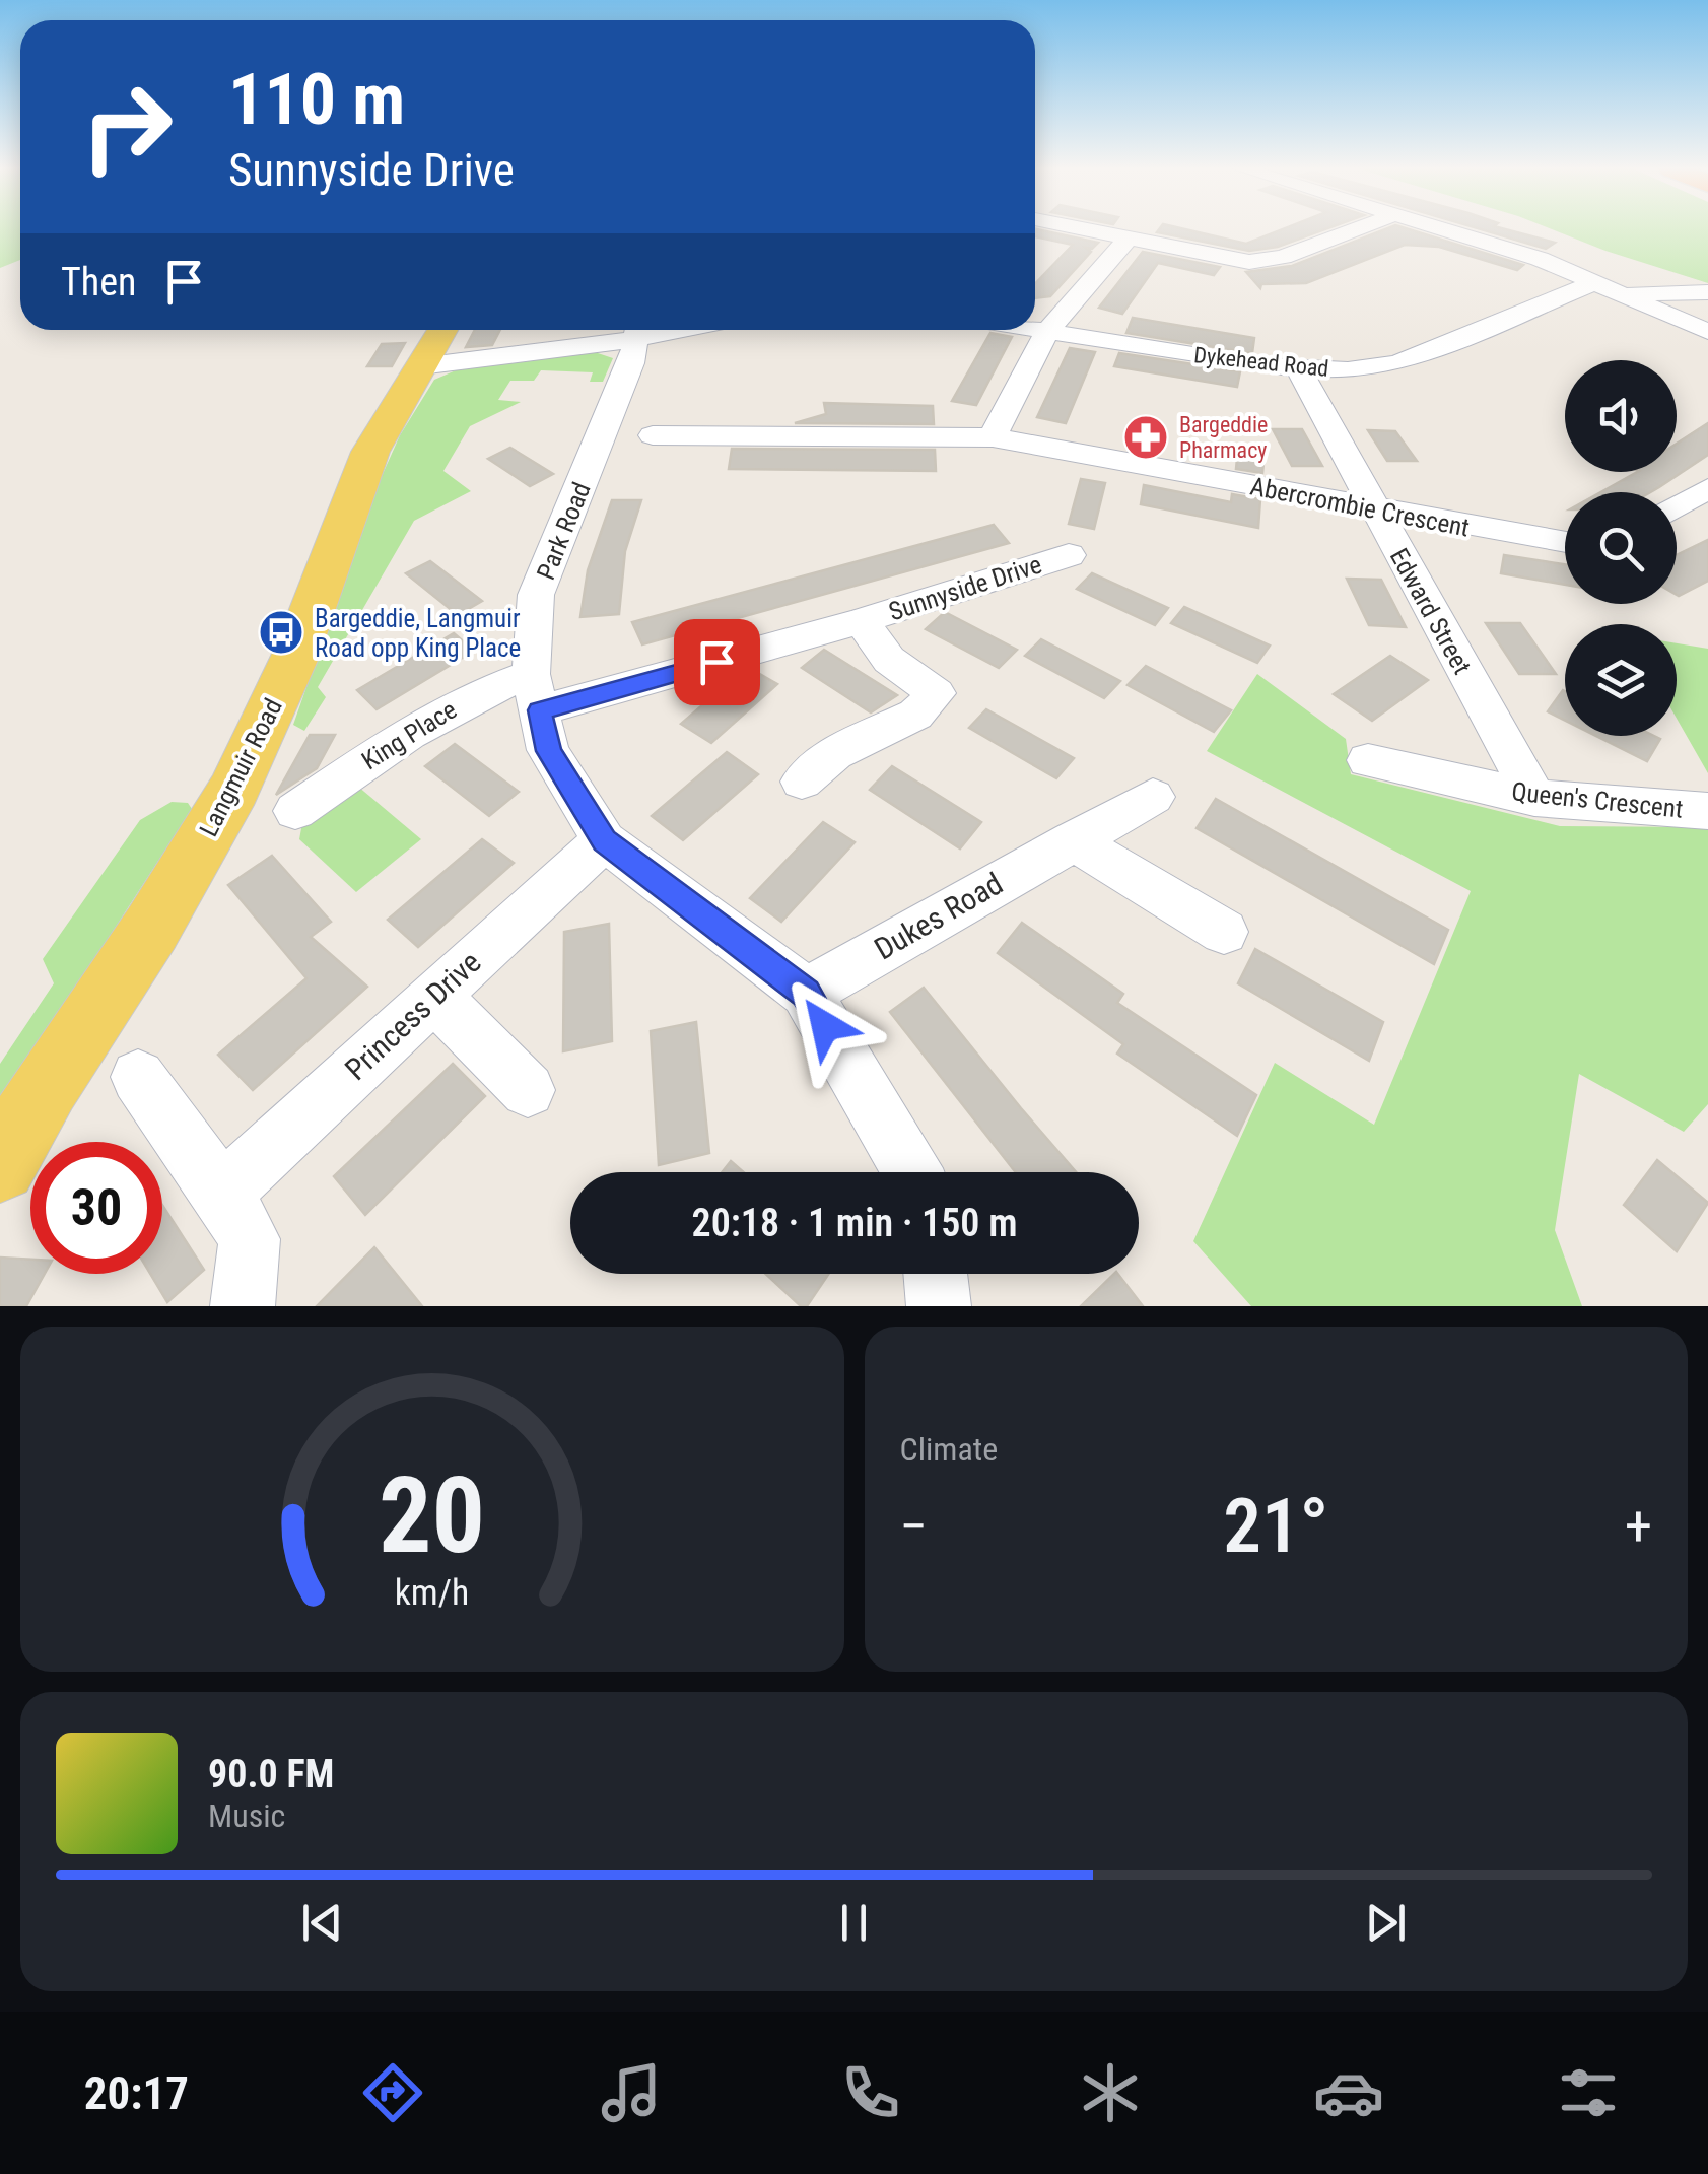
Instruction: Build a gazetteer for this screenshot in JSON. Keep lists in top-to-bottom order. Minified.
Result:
{"streets":{"main road":["Langmuir Road"],"street":["Dykehead Road","Abercrombie Crescent","Park Road","Sunnyside Drive","Edward Street","King Place","Queen's Crescent","Dukes Road","Princess Drive"]},"crossings":[["Dykehead Road","Edward Street"],["Abercrombie Crescent","Edward Street"],["Park Road","Sunnyside Drive"],["Park Road","King Place"],["Park Road","Dukes Road"],["Park Road","Princess Drive"],["Sunnyside Drive","King Place"],["Edward Street","Queen's Crescent"]],"places":{"pharmacy":["Bargeddie Pharmacy"],"bus stop":["Bargeddie, Langmuir Road opp King Place"]},"page":{"turn":["110 m","Sunnyside Drive"],"then":"Then","limit":"30","trip":"20:18 · 1 min · 150 m","tile":"Climate","heat":["−","21°","+"],"song":["90.0 FM","Music"],"tabs":"20:17","gauge":["20","km/h"]}}
